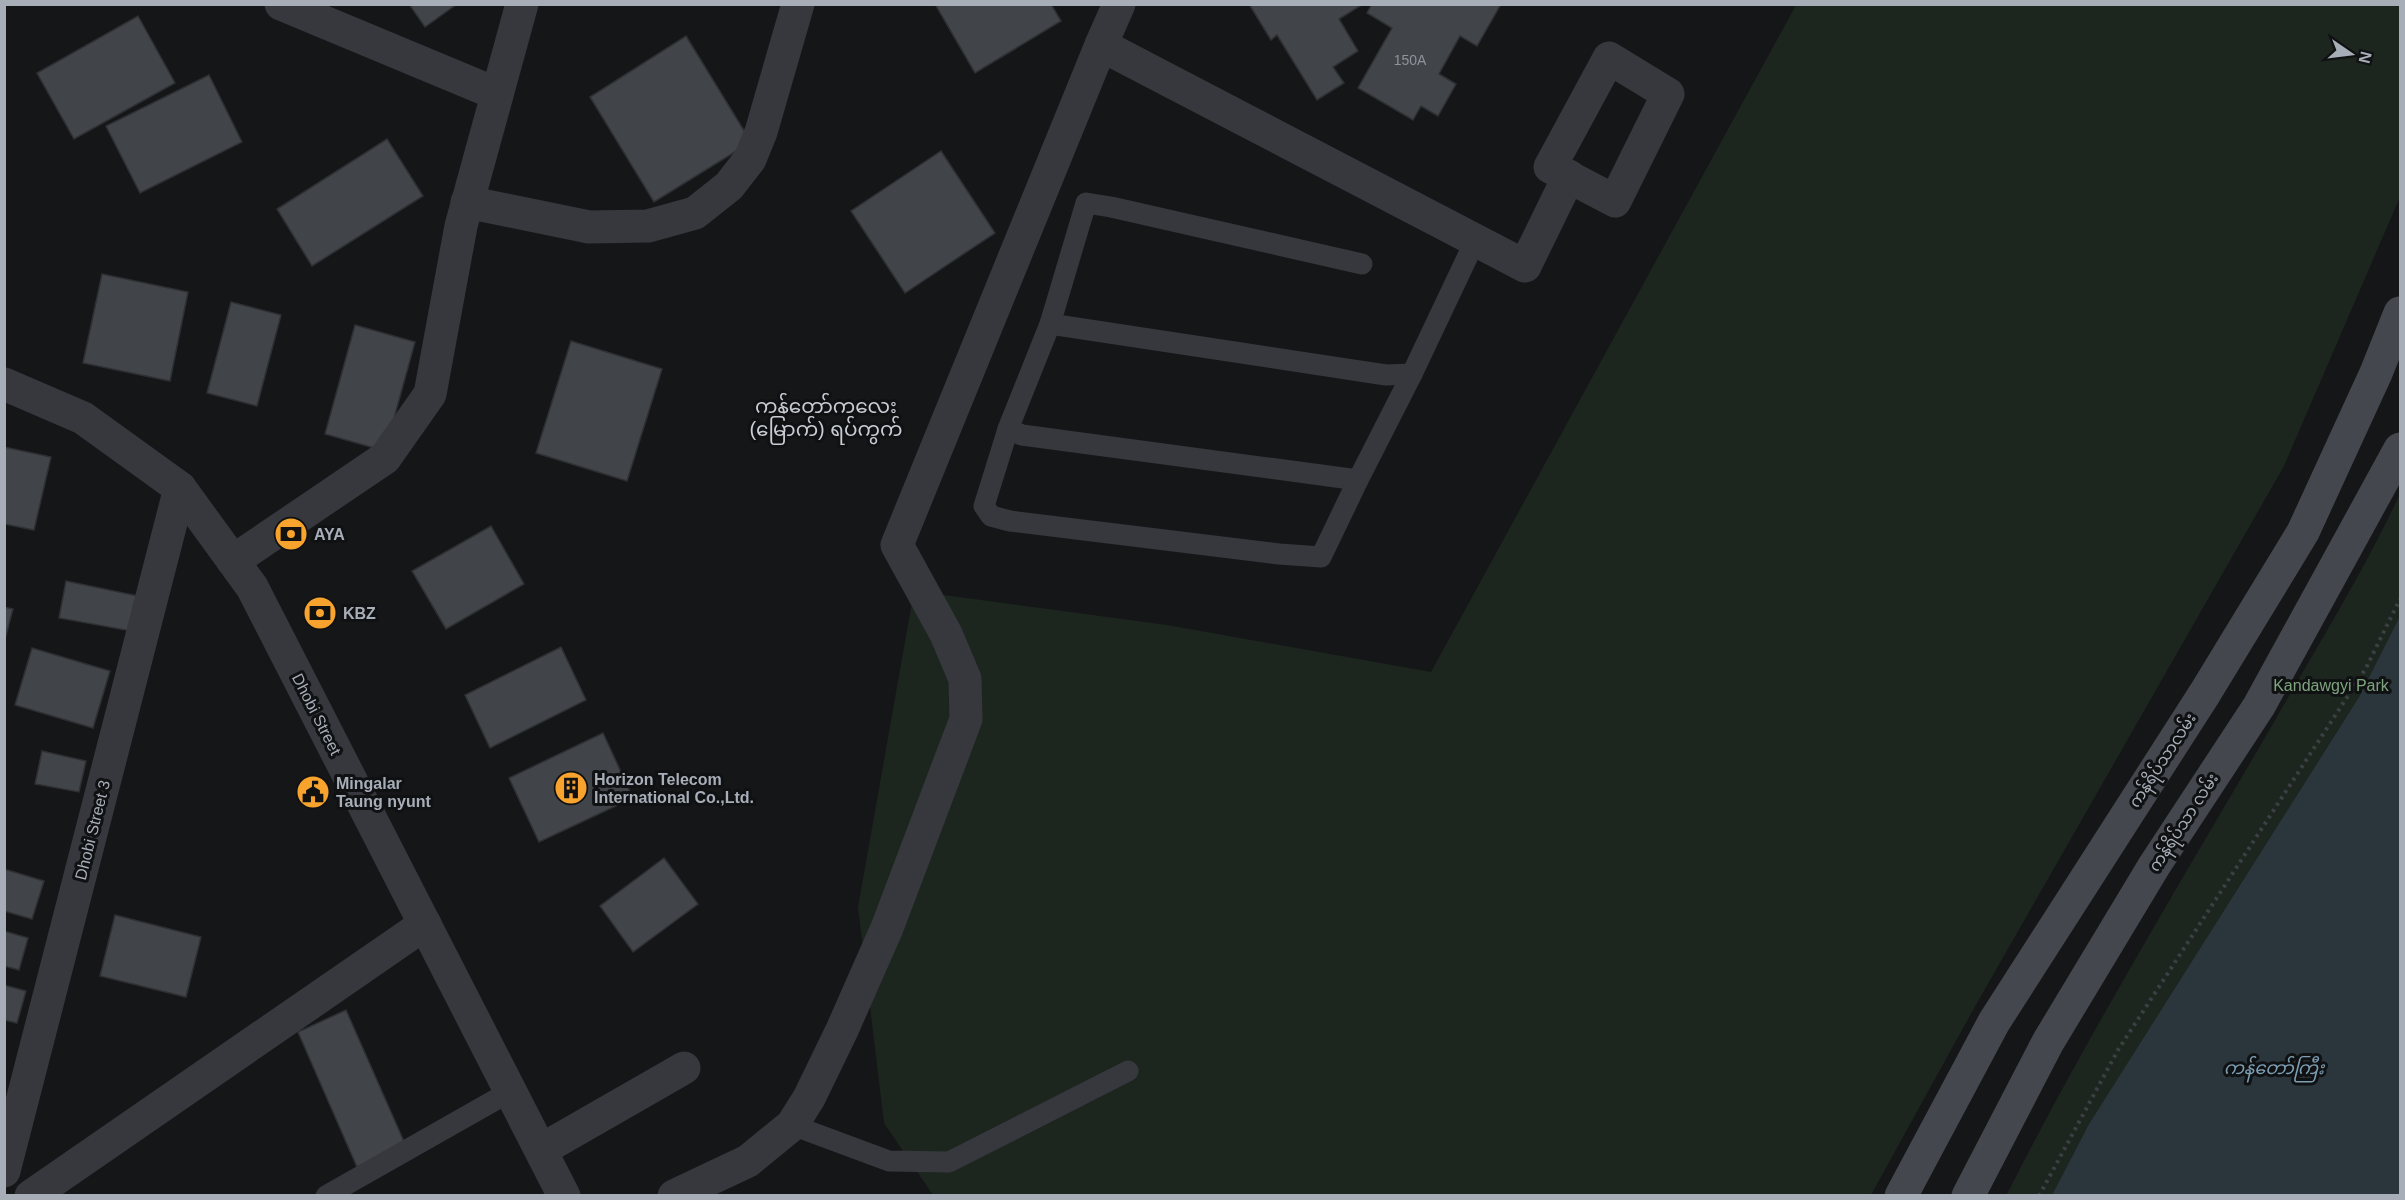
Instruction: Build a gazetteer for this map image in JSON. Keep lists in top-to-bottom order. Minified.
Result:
{"streets":{"main road":["ကန်ရိပ်သာလမ်း","ကန်ရိပ်သာ လမ်း"],"street":["Dhobi Street","Dhobi Street 3"]},"crossings":[["Dhobi Street","Dhobi Street 3"]],"districts":["ကန်တော်ကလေး (မြောက်) ရပ်ကွက်"],"water":["ကန်တော်ကြီး"],"parks":["Kandawgyi Park"],"places":{"bank":["AYA","KBZ"],"building":["Horizon Telecom International Co.,Ltd."],"public building":["Mingalar Taung nyunt"]},"house_numbers":["150A"],"north":"right"}
